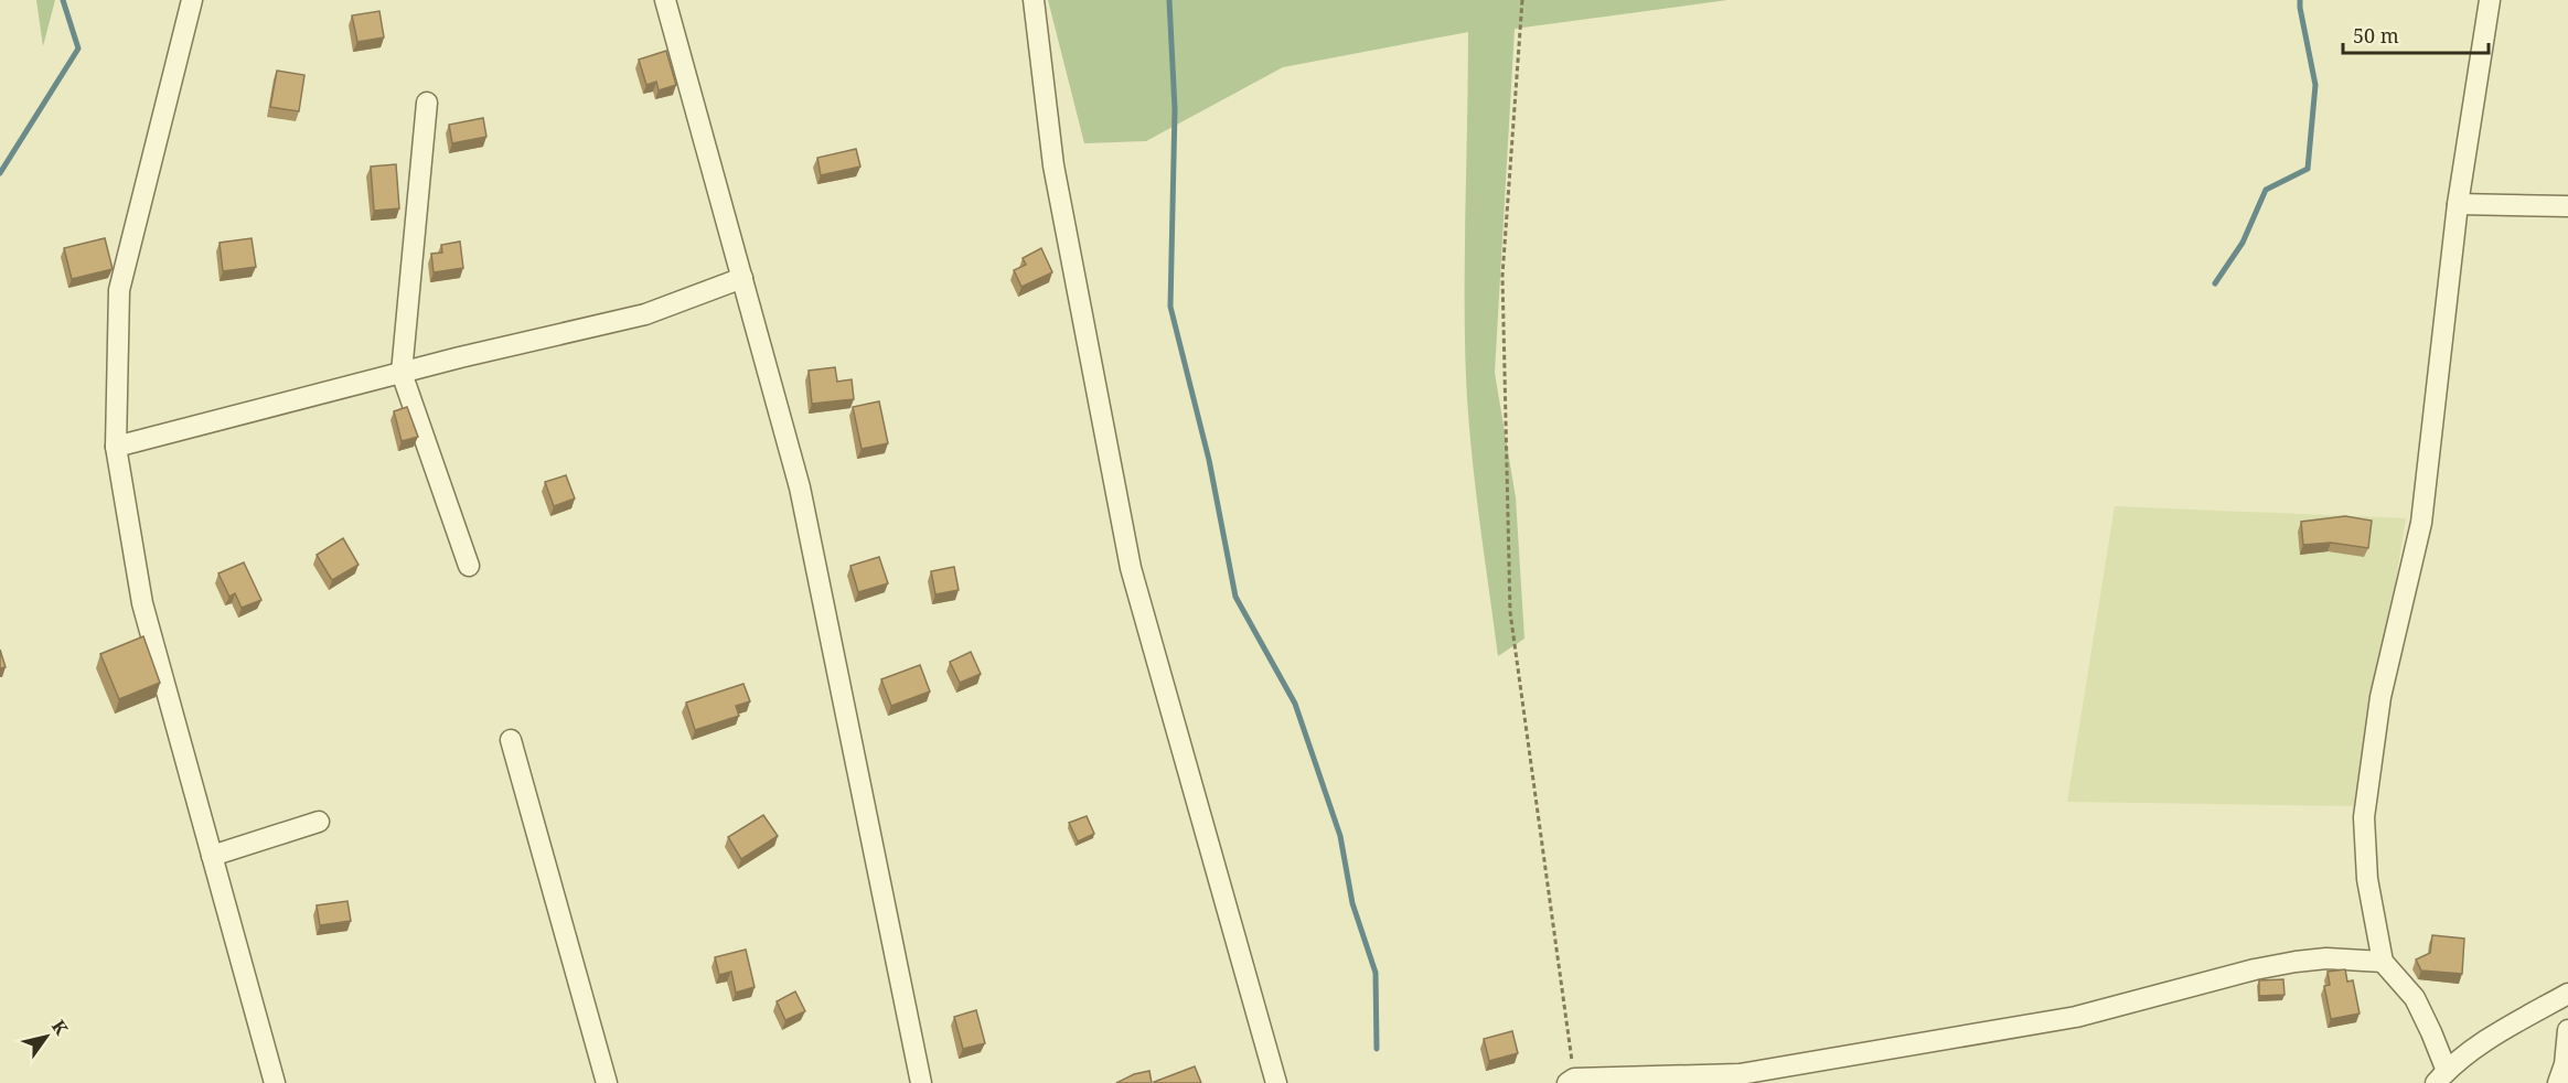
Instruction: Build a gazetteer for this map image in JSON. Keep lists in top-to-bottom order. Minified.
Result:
{"scale_bar":"50 m","north":"top right"}
